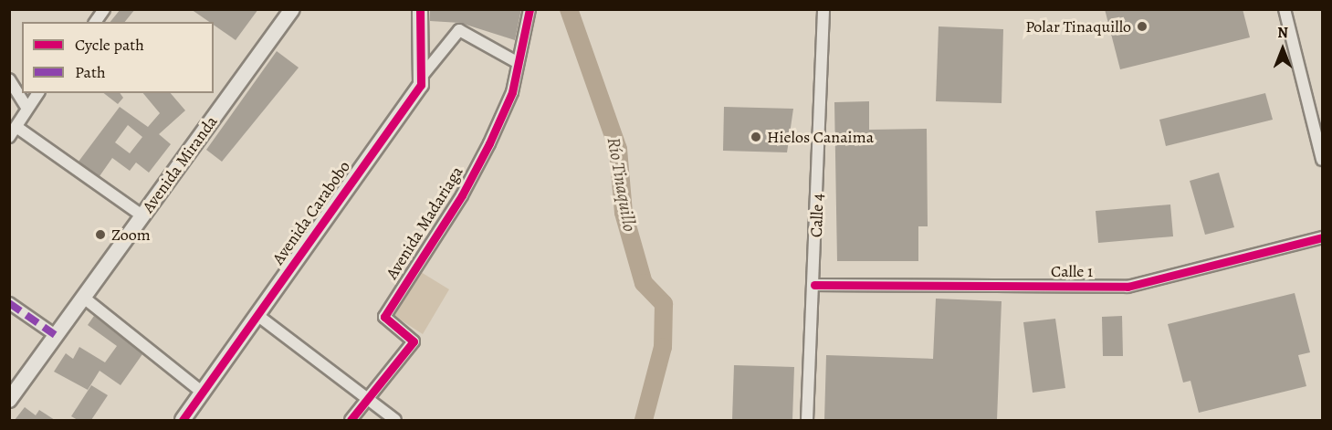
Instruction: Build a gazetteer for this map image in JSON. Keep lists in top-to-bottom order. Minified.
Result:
{"streets":{"street":["Avenida Miranda","Avenida Carabobo","Calle 4","Avenida Madariaga","Calle 1"]},"crossings":[["Calle 4","Calle 1"]],"water":["Río Tinaquillo"],"places":["Polar Tinaquillo","Hielos Canaima","Zoom"],"legend":["Cycle path","Path"],"north":"top"}
